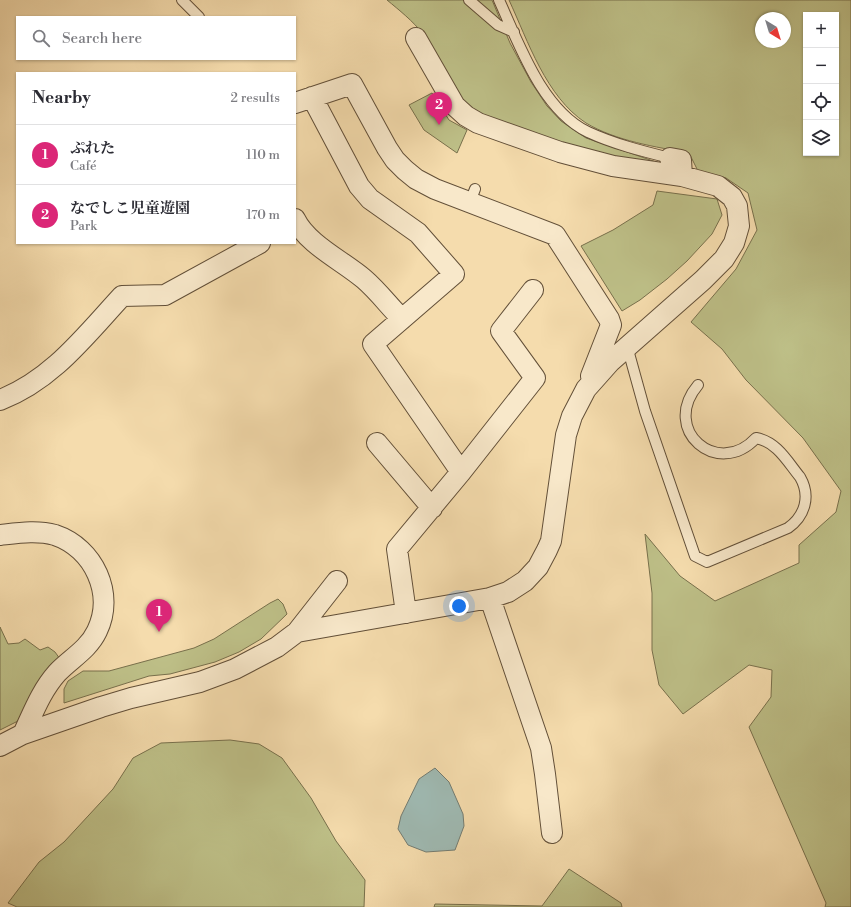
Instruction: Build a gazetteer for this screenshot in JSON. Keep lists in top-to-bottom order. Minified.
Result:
{"north":"bottom right","page":{"map_buttons":["+","−"],"search":"Search here","heading":["Nearby","2 results"],"pins":["2","1"],"list":[{"mark":"1","name":"ぷれた","note":"Café","value":"110 m"},{"mark":"2","name":"なでしこ児童遊園","note":"Park","value":"170 m"}]}}
